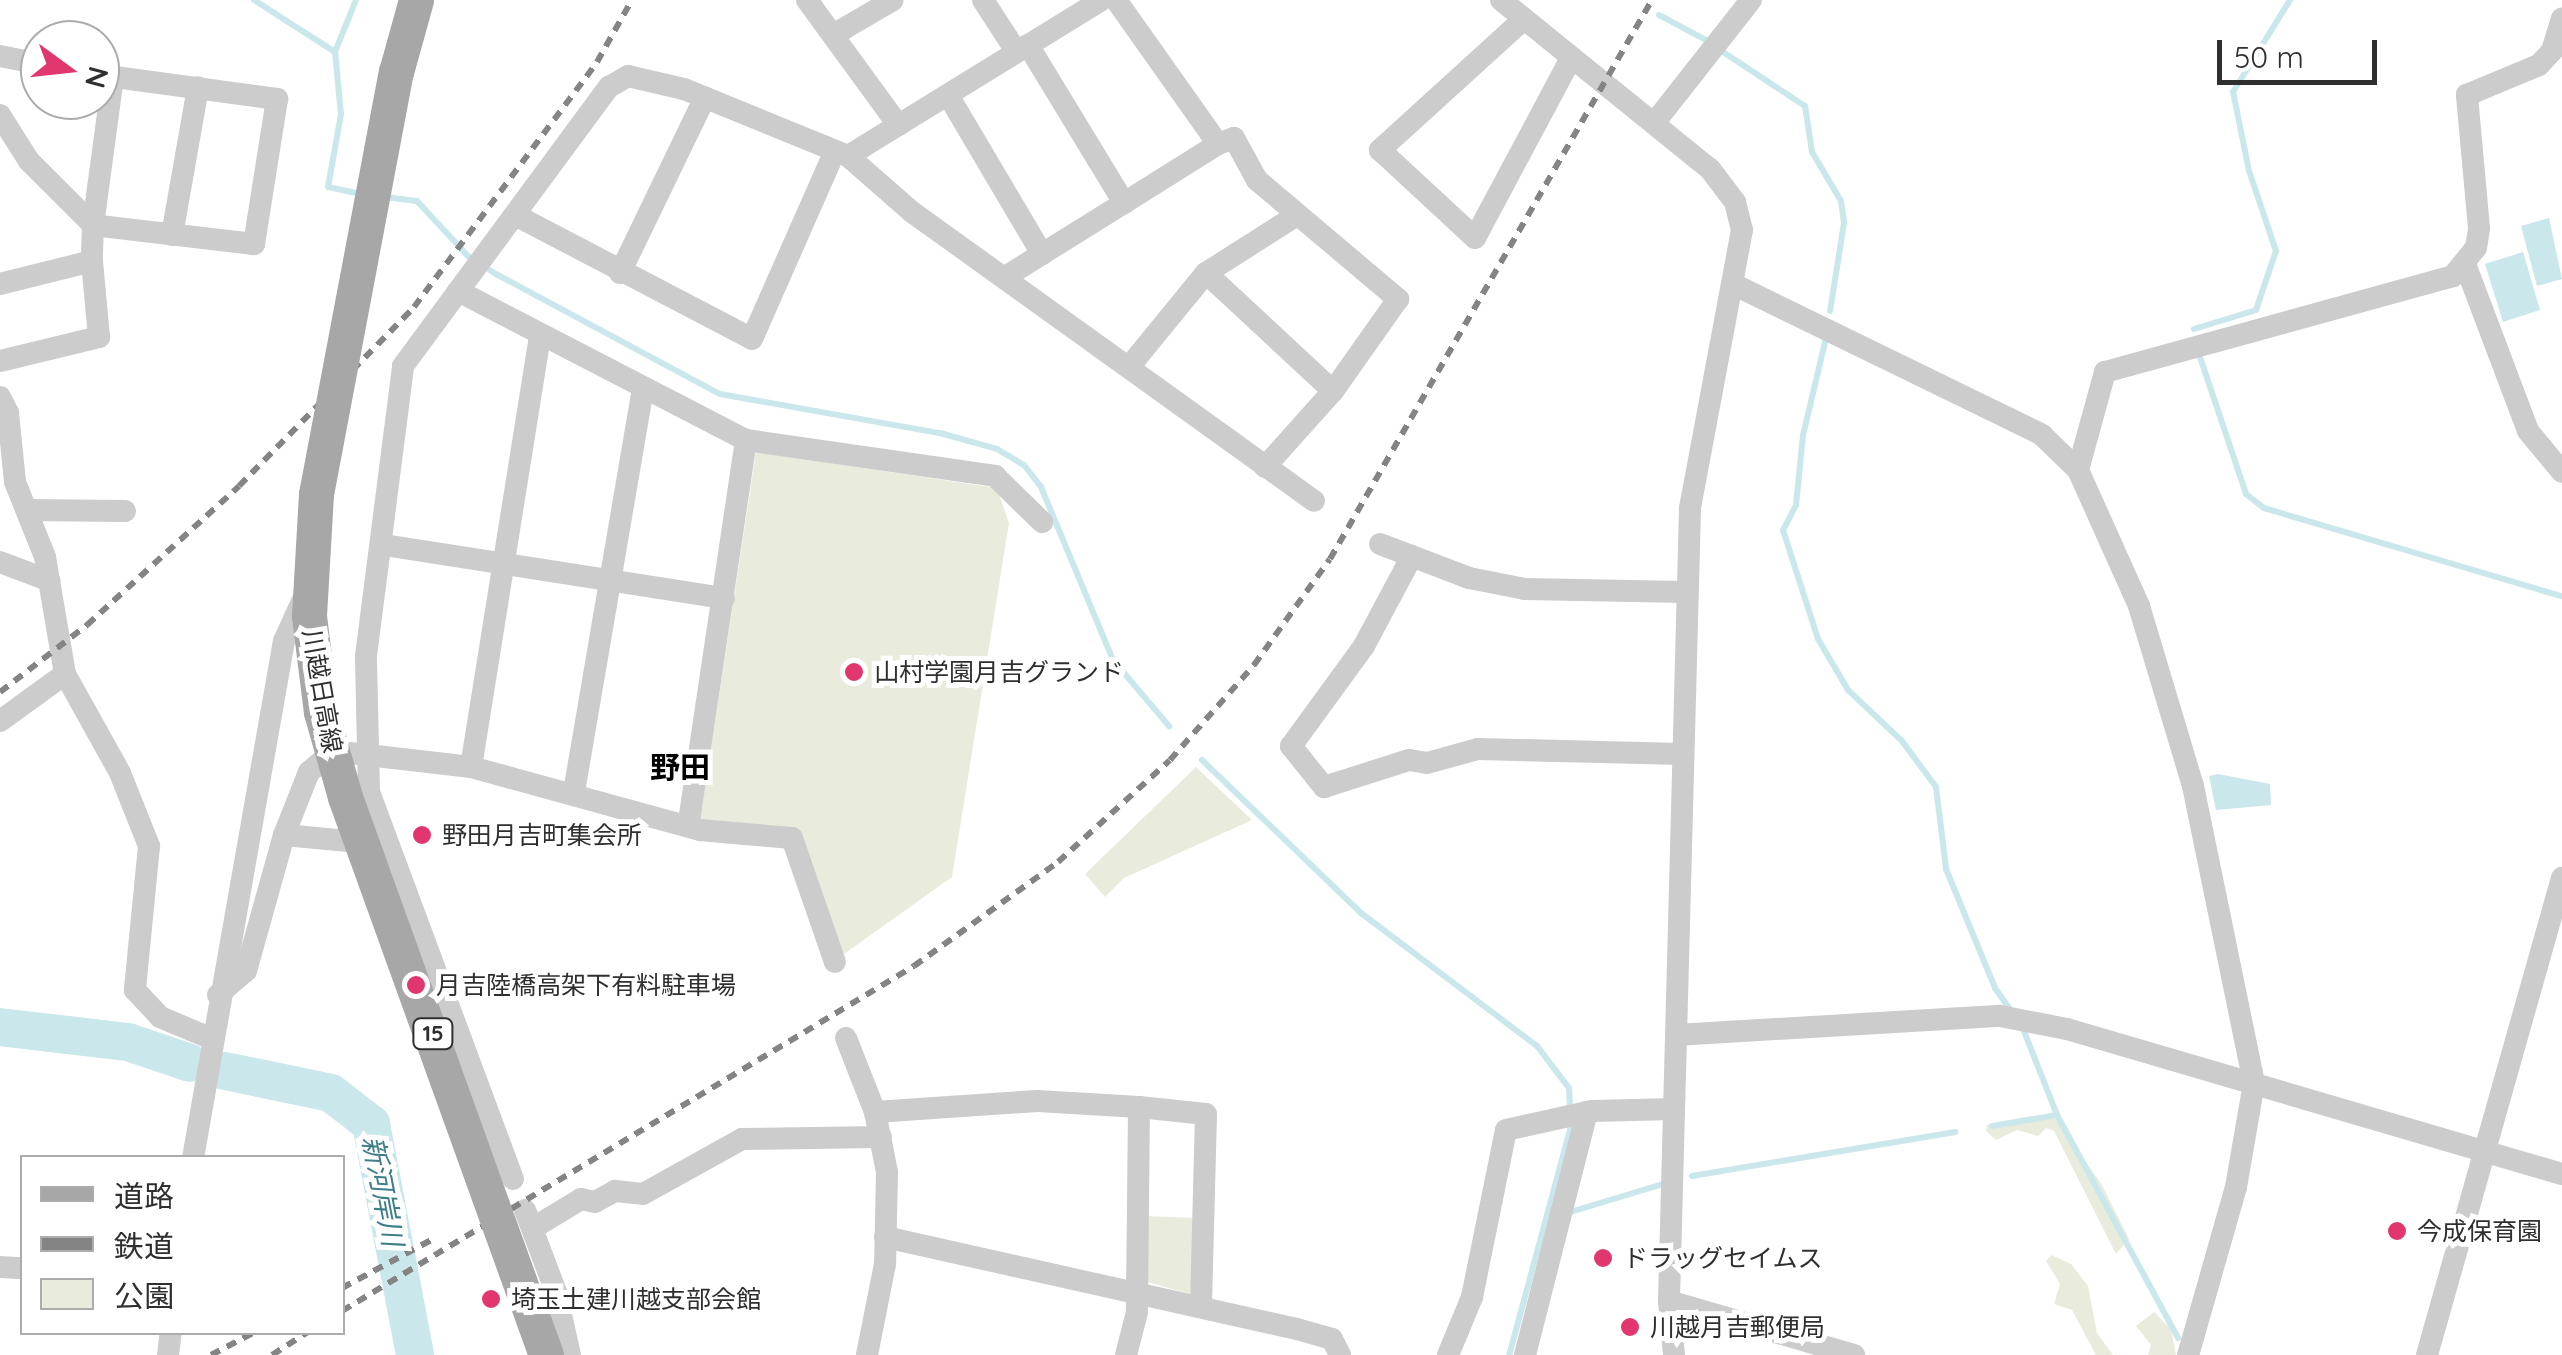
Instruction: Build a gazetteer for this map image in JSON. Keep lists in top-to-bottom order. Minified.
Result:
{"streets":{"main road":["川越日高線","15"]},"districts":["野田"],"water":["新河岸川"],"places":["山村学園月吉グランド","野田月吉町集会所","月吉陸橋高架下有料駐車場","今成保育園","ドラッグセイムス","埼玉土建川越支部会館","川越月吉郵便局"],"legend":["道路","鉄道","公園"],"scale_bar":"50 m","north":"right"}
